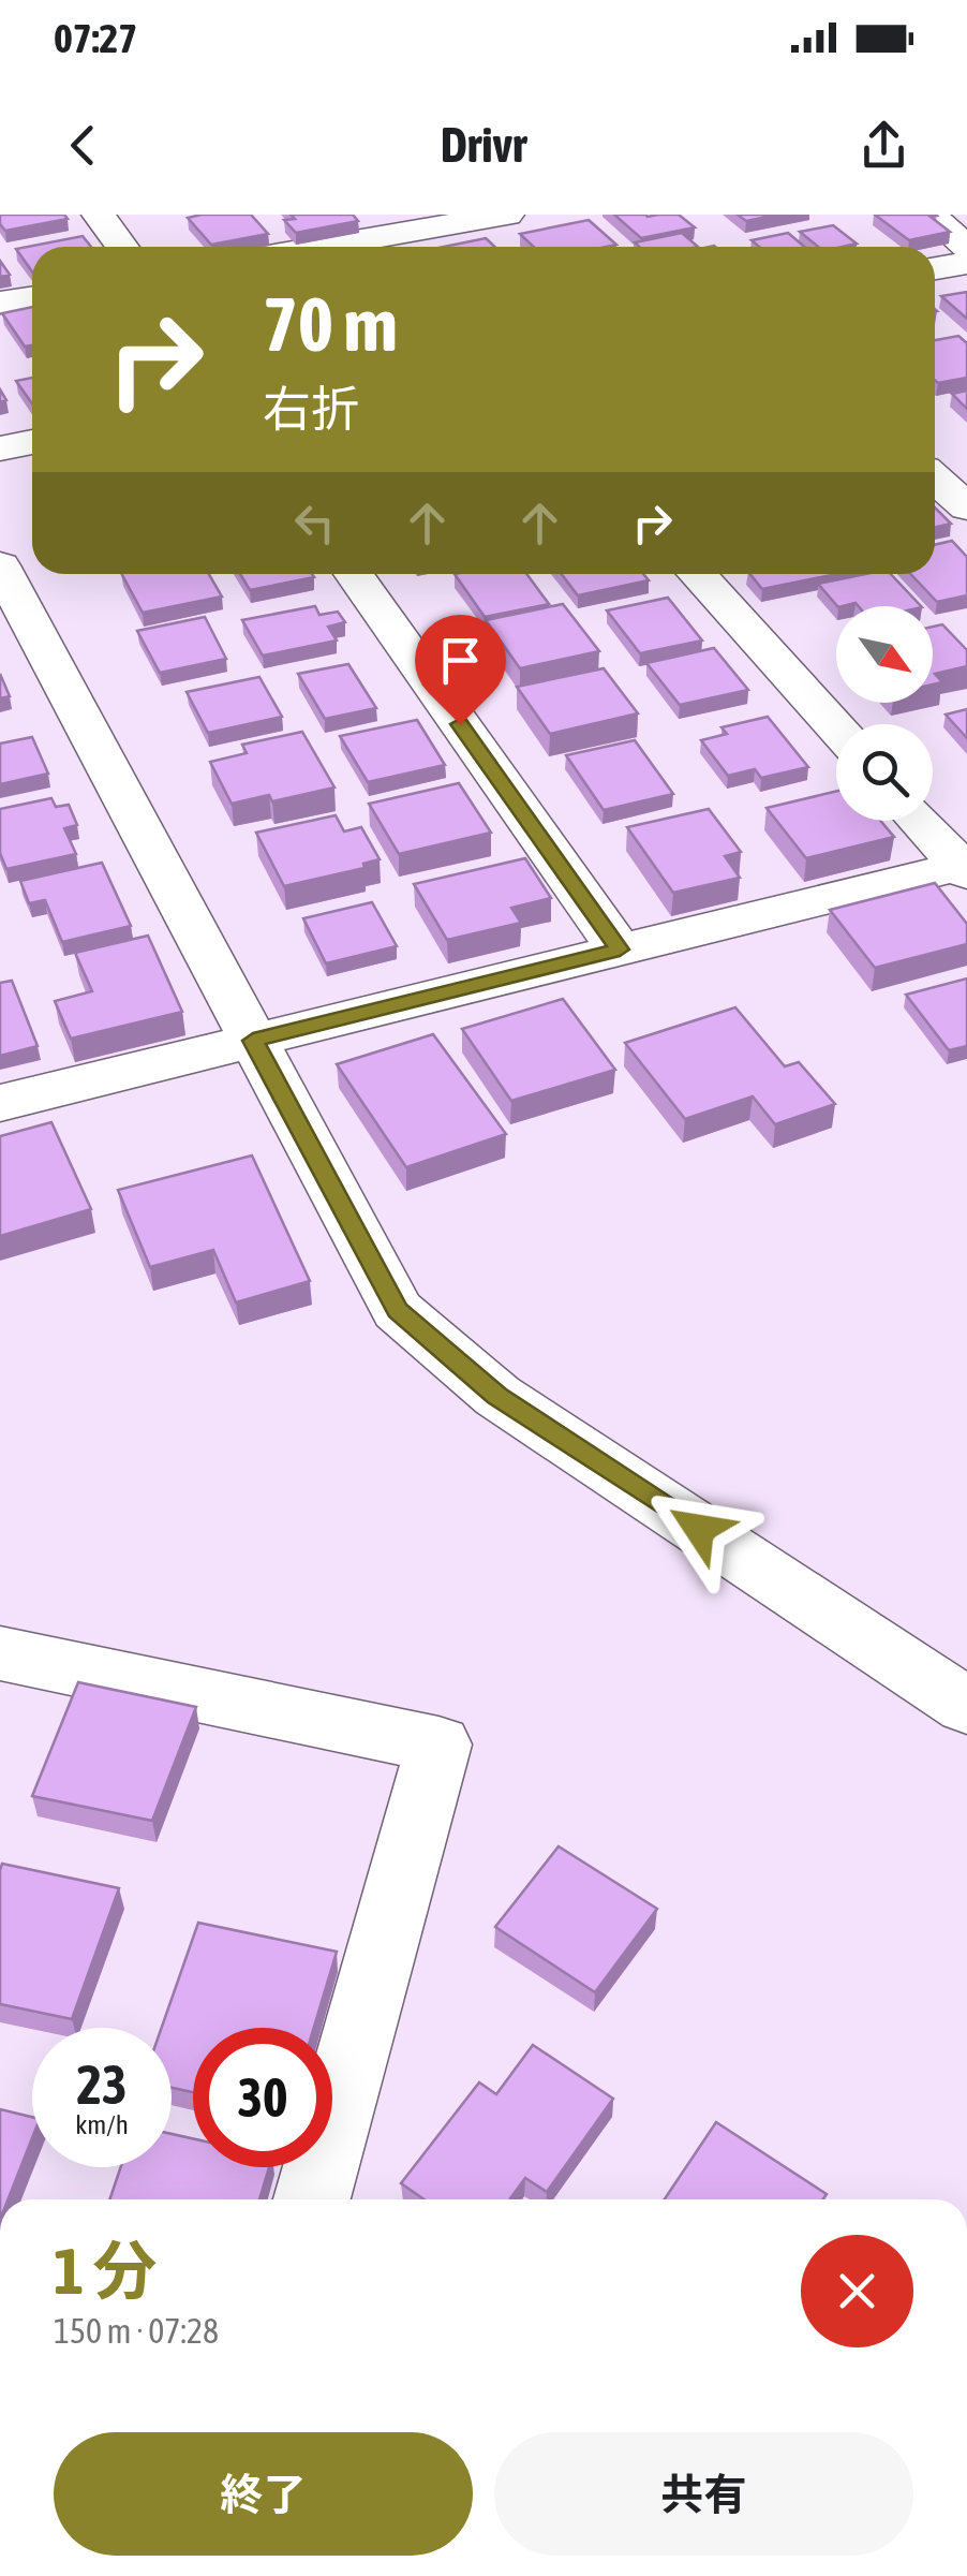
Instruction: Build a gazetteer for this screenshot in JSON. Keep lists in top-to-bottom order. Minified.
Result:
{"north":"bottom right","page":{"status":"07:27","header":"Drivr","turn":["70 m","右折"],"speed":"23 km/h","limit":"30","heading":["1 分","150 m · 07:28"],"buttons":["終了","共有"]}}
